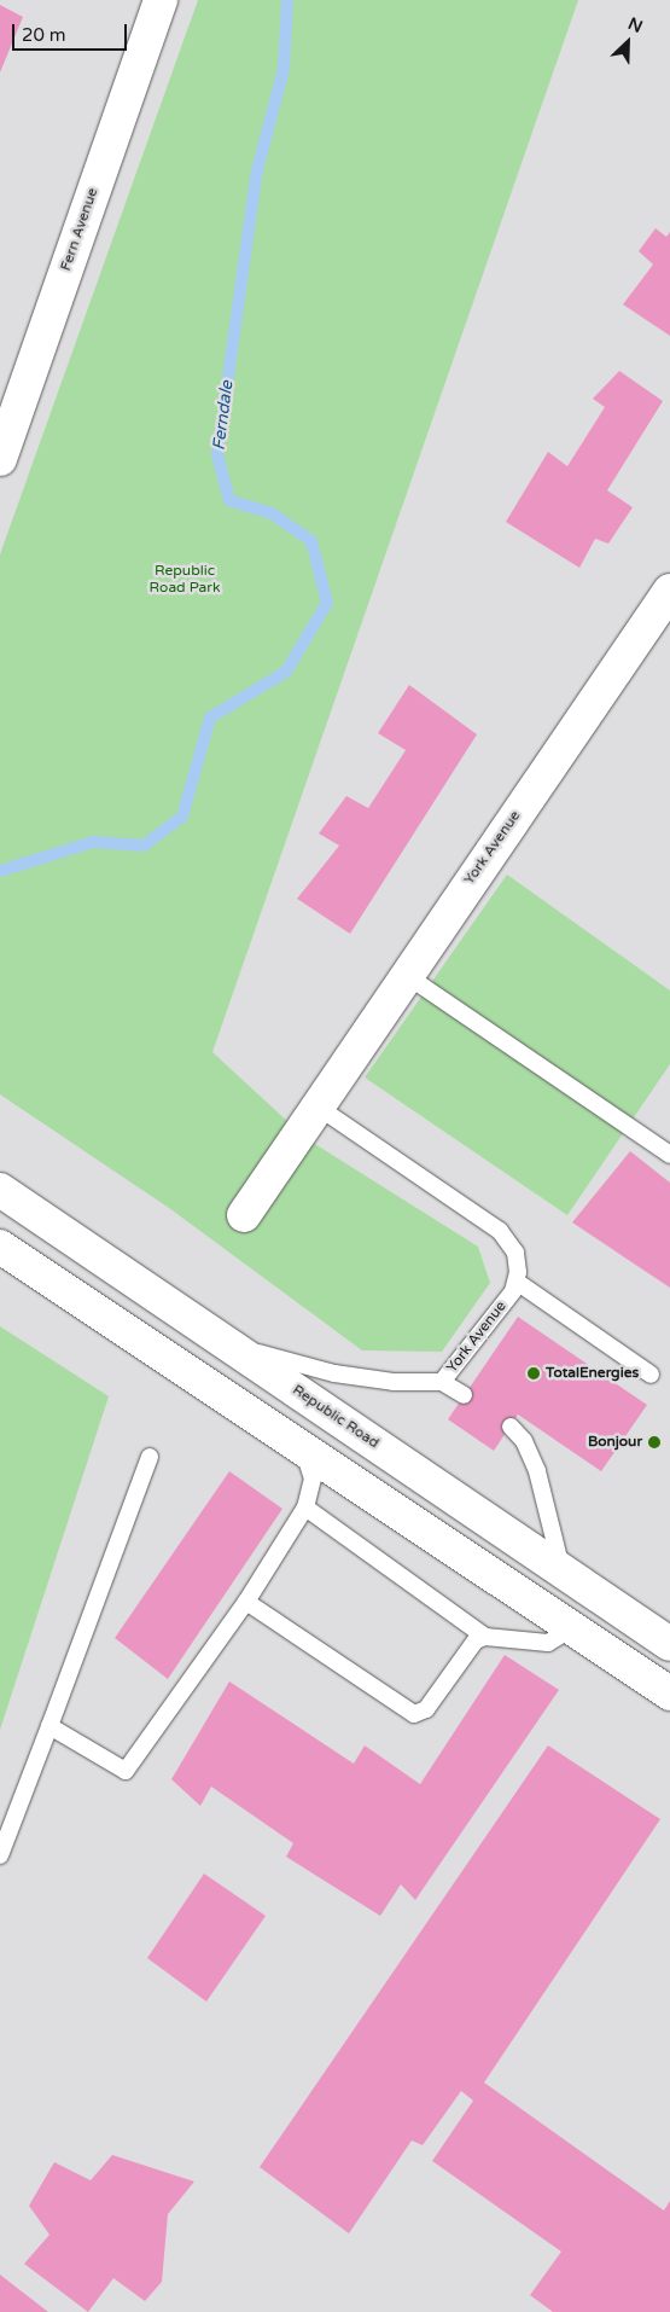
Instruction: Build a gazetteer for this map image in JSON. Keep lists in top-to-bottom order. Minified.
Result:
{"streets":{"main road":["Fern Avenue","York Avenue","Republic Road"]},"crossings":[["York Avenue","Republic Road"]],"water":["Ferndale"],"parks":["Republic Road Park"],"places":["TotalEnergies","Bonjour"],"scale_bar":"20 m","north":"top right"}
